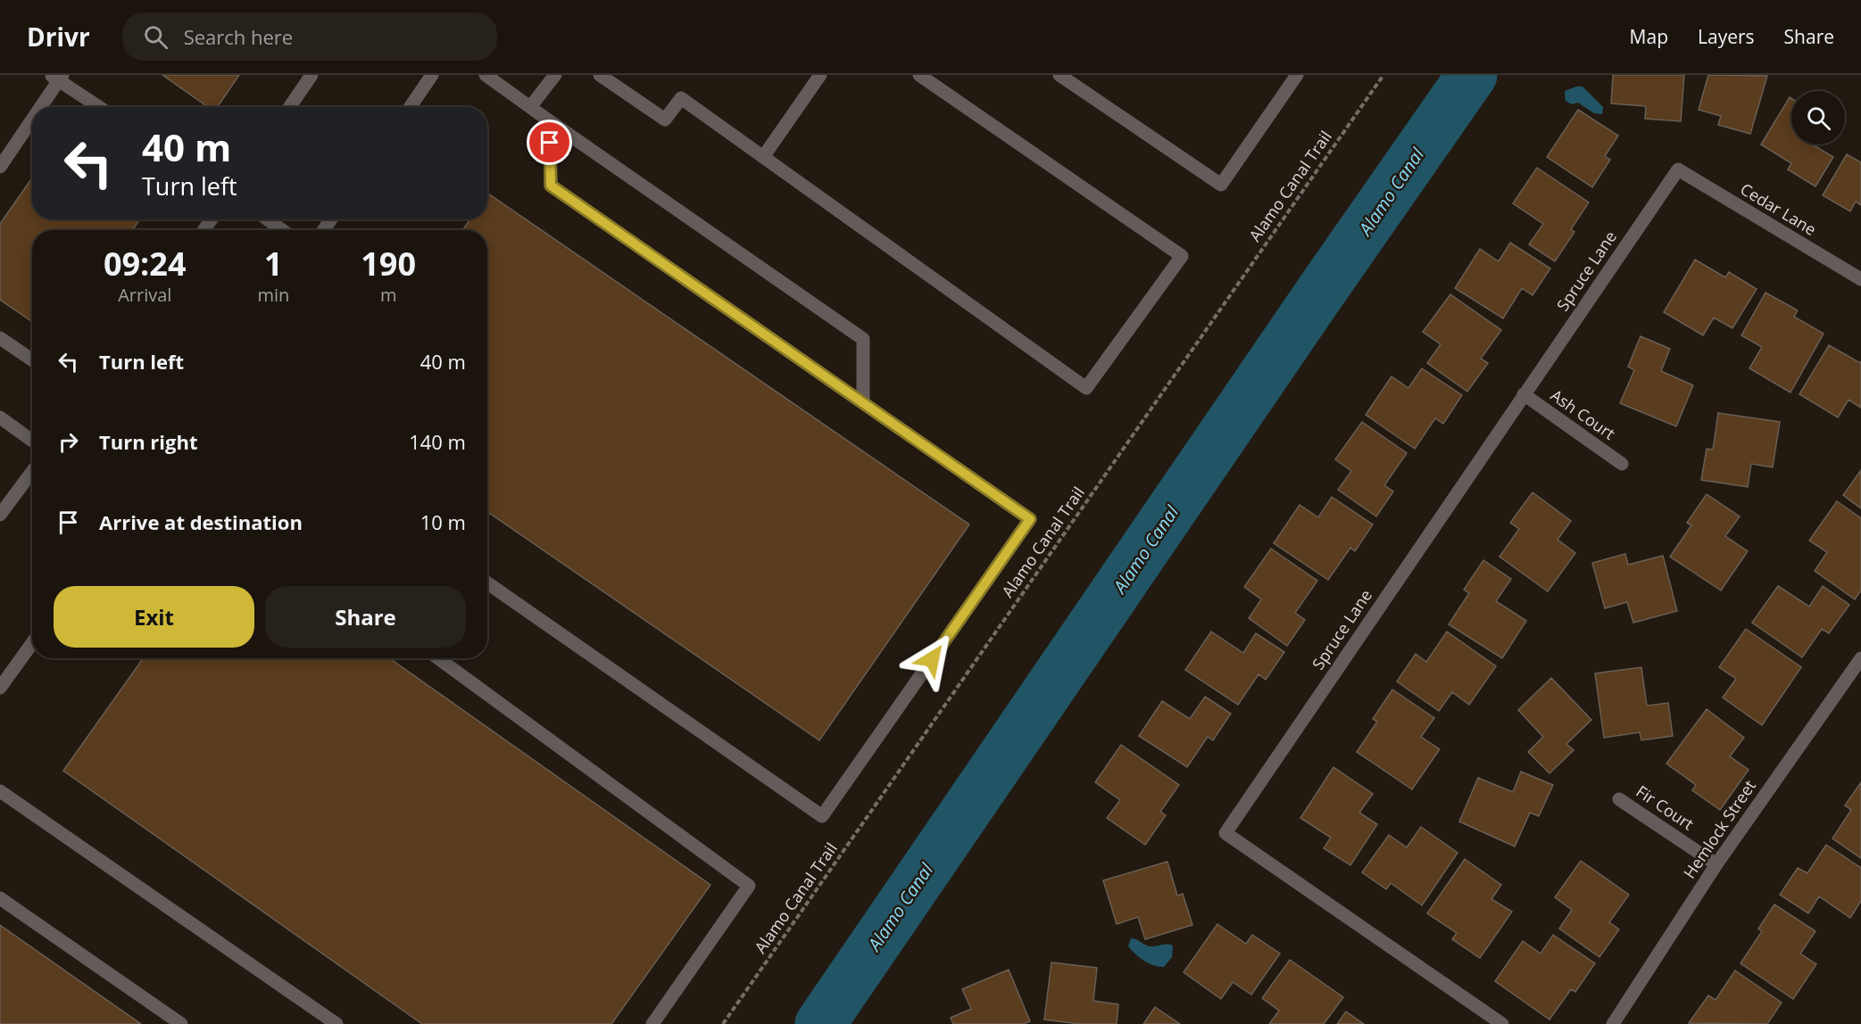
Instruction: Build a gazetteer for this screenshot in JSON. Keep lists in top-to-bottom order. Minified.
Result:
{"streets":{"street":["Cedar Lane","Spruce Lane","Ash Court","Fir Court","Hemlock Street"],"path":["Alamo Canal Trail"]},"crossings":[["Cedar Lane","Spruce Lane"],["Spruce Lane","Ash Court"],["Fir Court","Hemlock Street"]],"water":["Alamo Canal"],"page":{"header":"Drivr","search":"Search here","nav":["Map","Layers","Share"],"turn":["40 m","Turn left"],"eta":["09:24","Arrival","1","min","190","m"],"list":[{"name":"Turn left","value":"40 m"},{"name":"Turn right","value":"140 m"},{"name":"Arrive at destination","value":"10 m"}],"buttons":["Exit","Share"]}}
